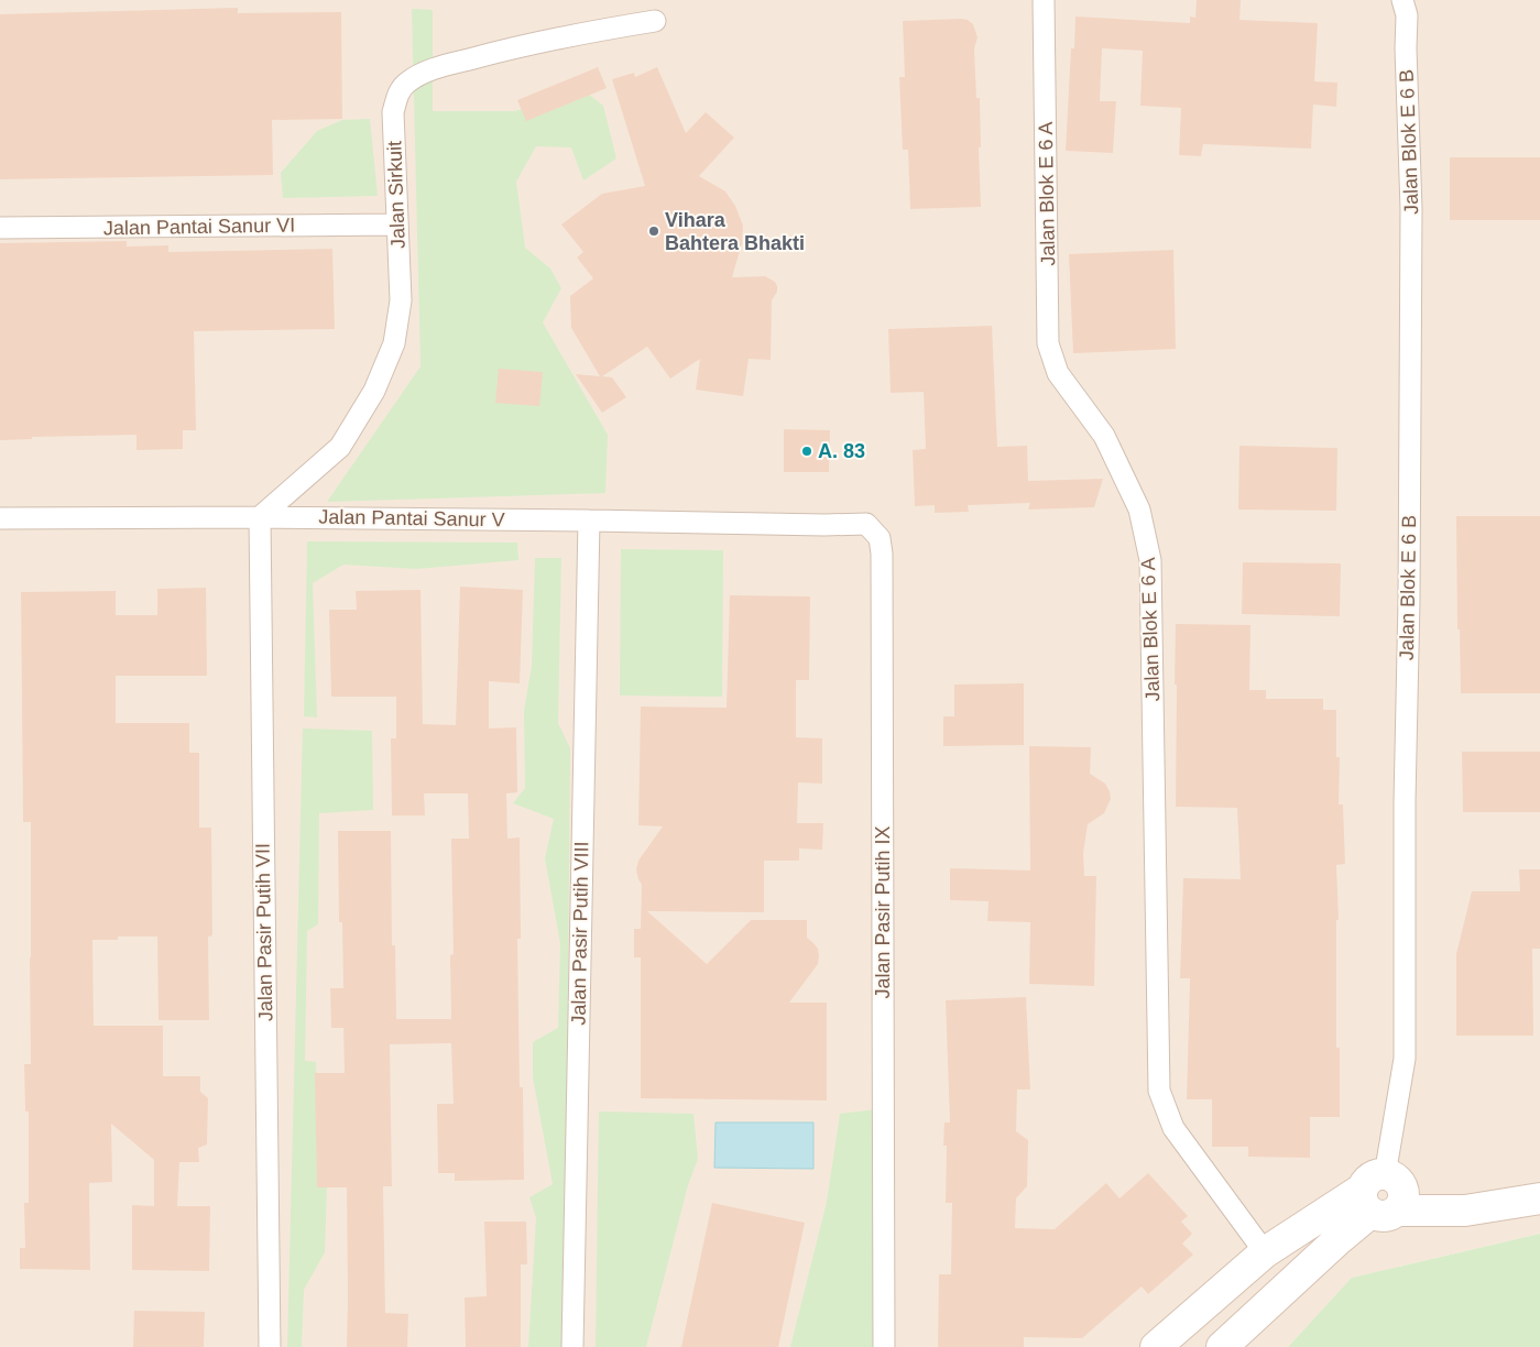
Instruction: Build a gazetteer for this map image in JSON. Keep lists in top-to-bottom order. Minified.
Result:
{"streets":{"street":["Jalan Blok E 6 B","Jalan Blok E 6 A","Jalan Sirkuit","Jalan Pantai Sanur VI","Jalan Pantai Sanur V","Jalan Pasir Putih IX","Jalan Pasir Putih VII","Jalan Pasir Putih VIII"]},"crossings":[["Jalan Sirkuit","Jalan Pantai Sanur VI"],["Jalan Sirkuit","Jalan Pantai Sanur V"],["Jalan Sirkuit","Jalan Pasir Putih VII"],["Jalan Pantai Sanur V","Jalan Pasir Putih IX"],["Jalan Pantai Sanur V","Jalan Pasir Putih VII"],["Jalan Pantai Sanur V","Jalan Pasir Putih VIII"]],"places":["Vihara Bahtera Bhakti","A. 83"]}
